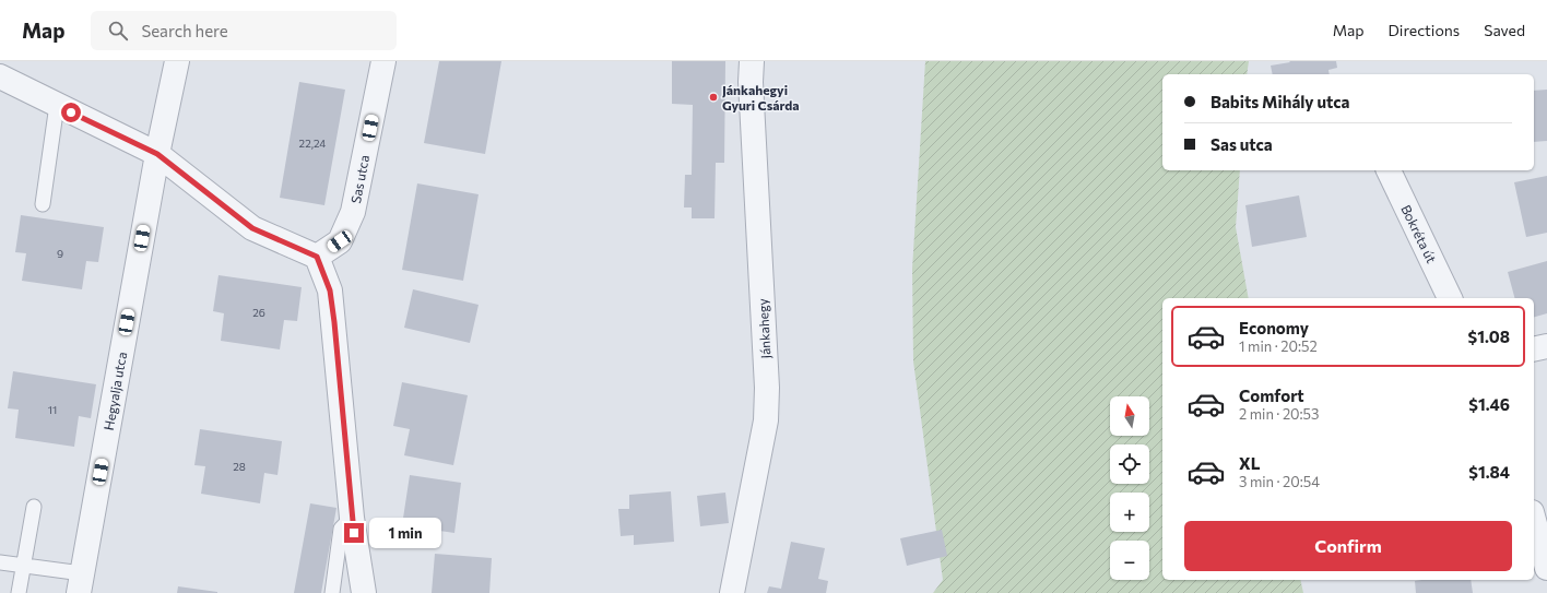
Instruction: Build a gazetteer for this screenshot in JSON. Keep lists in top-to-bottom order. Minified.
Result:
{"streets":{"street":["Sas utca","Bokréta út","Jánkahegy","Hegyalja utca"]},"places":["Jánkahegyi Gyuri Csárda"],"house_numbers":["22,24","9","26","11","28"],"north":"top","page":{"header":"Map","search":"Search here","nav":["Map","Directions","Saved"],"banner":["Babits Mihály utca","Sas utca"],"list":[{"name":"Economy","note":"1 min · 20:52","value":"$1.08"},{"name":"Comfort","note":"2 min · 20:53","value":"$1.46"},{"name":"XL","note":"3 min · 20:54","value":"$1.84"}],"map_buttons":["+","−"],"buttons":"Confirm","bubble":"1 min"}}
